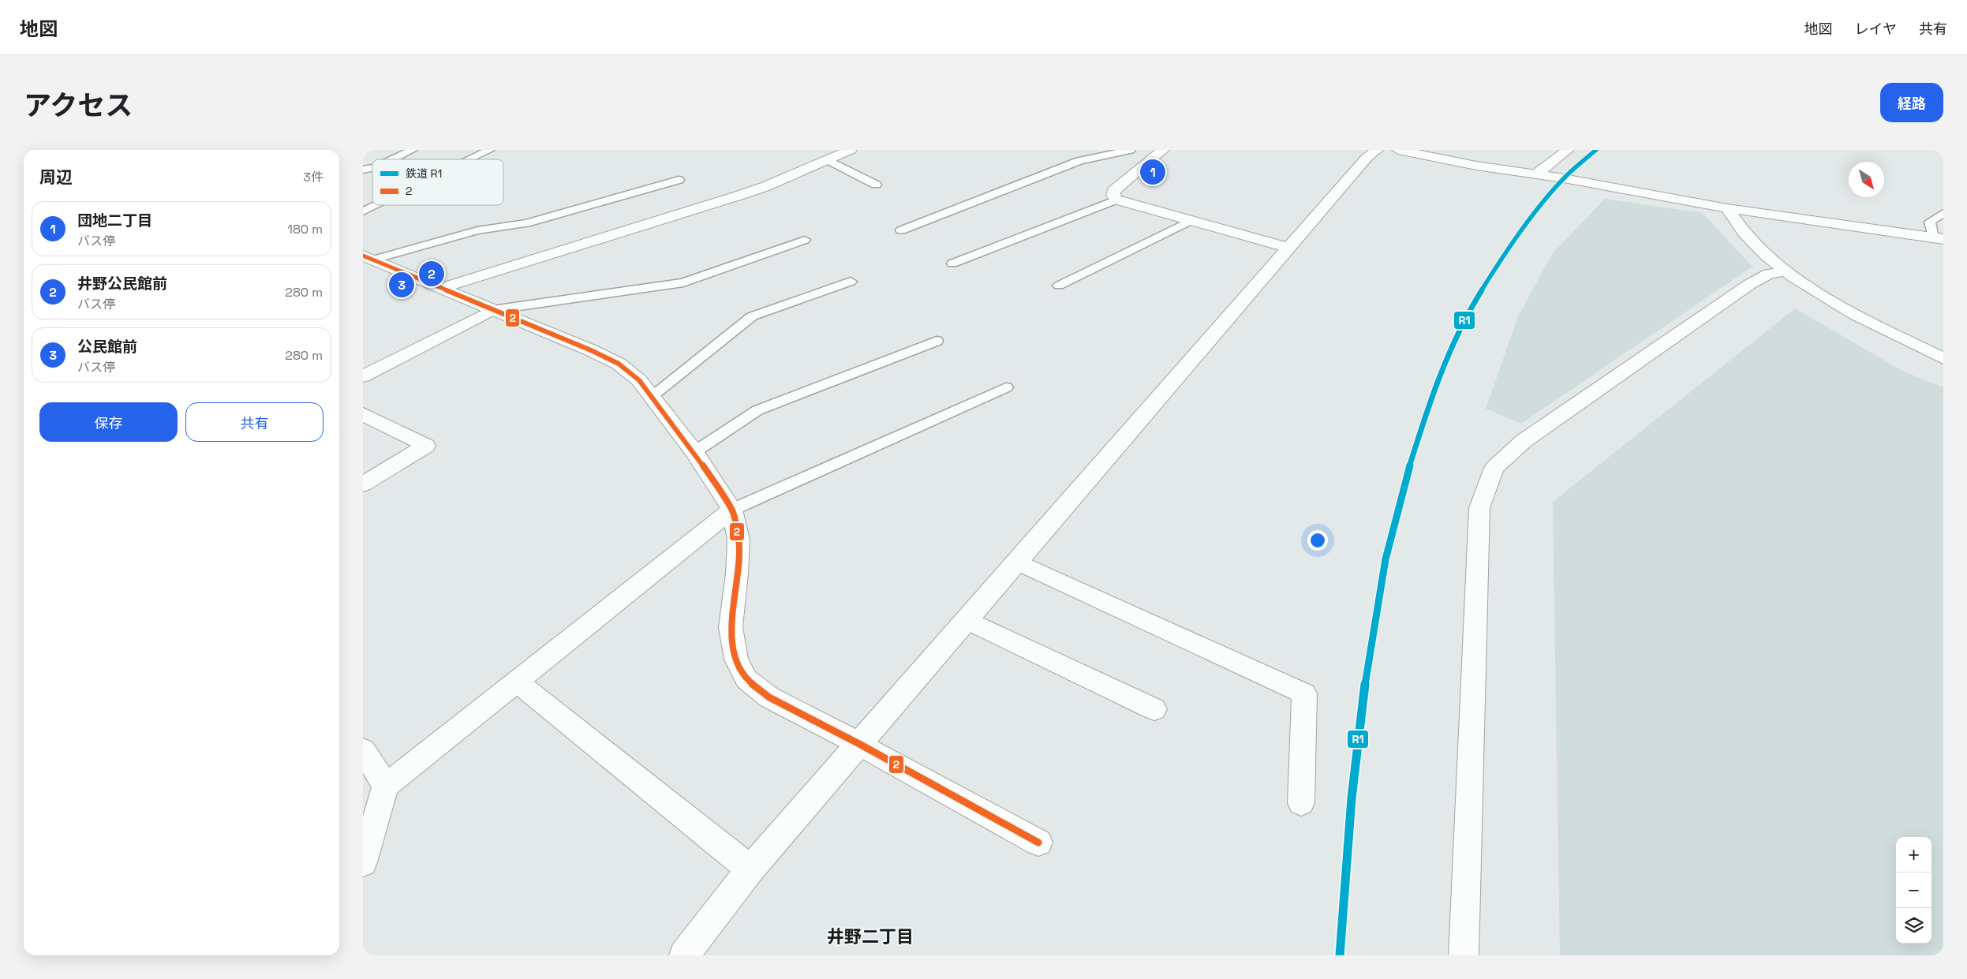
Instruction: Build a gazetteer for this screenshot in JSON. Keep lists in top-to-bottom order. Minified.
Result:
{"districts":["井野二丁目"],"lines":["rail line R1","transit line 2"],"legend":["鉄道 R1","2"],"north":"bottom right","page":{"header":"地図","nav":["地図","レイヤ","共有"],"title":"アクセス","buttons":["経路",["保存","共有"]],"heading":["周辺","3件"],"pins":["1","2","3"],"list":[{"mark":"1","name":"団地二丁目","note":"バス停","value":"180 m"},{"mark":"2","name":"井野公民館前","note":"バス停","value":"280 m"},{"mark":"3","name":"公民館前","note":"バス停","value":"280 m"}],"map_buttons":["+","−"]}}
